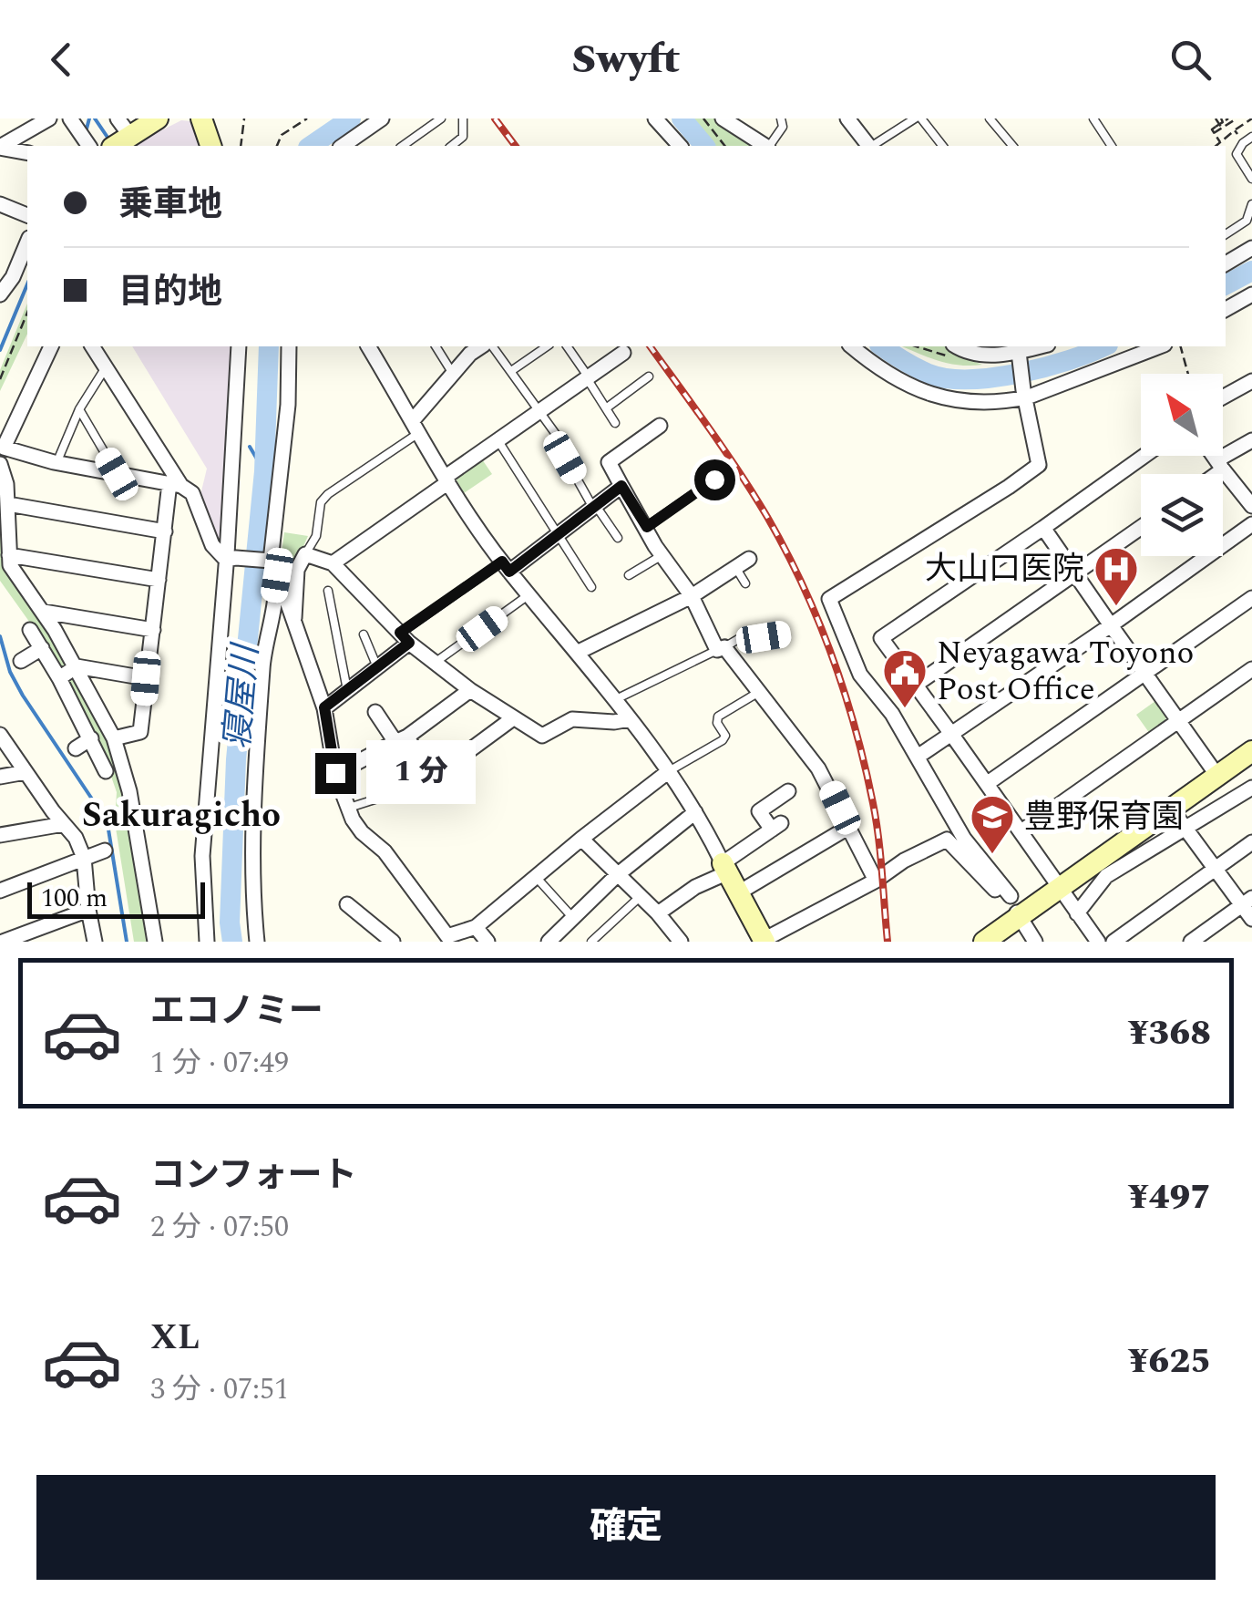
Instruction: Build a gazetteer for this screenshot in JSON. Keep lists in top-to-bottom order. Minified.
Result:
{"districts":["Sakuragicho"],"water":["寝屋川"],"places":{"hospital":["大山口医院"],"public building":["Neyagawa Toyono Post Office"],"school or university":["豊野保育園"]},"scale_bar":"100 m","north":"top left","page":{"header":"Swyft","banner":["乗車地","目的地"],"bubble":"1 分","scale":"100 m","list":[{"name":"エコノミー","note":"1 分 · 07:49","value":"¥368"},{"name":"コンフォート","note":"2 分 · 07:50","value":"¥497"},{"name":"XL","note":"3 分 · 07:51","value":"¥625"}],"buttons":"確定"}}
